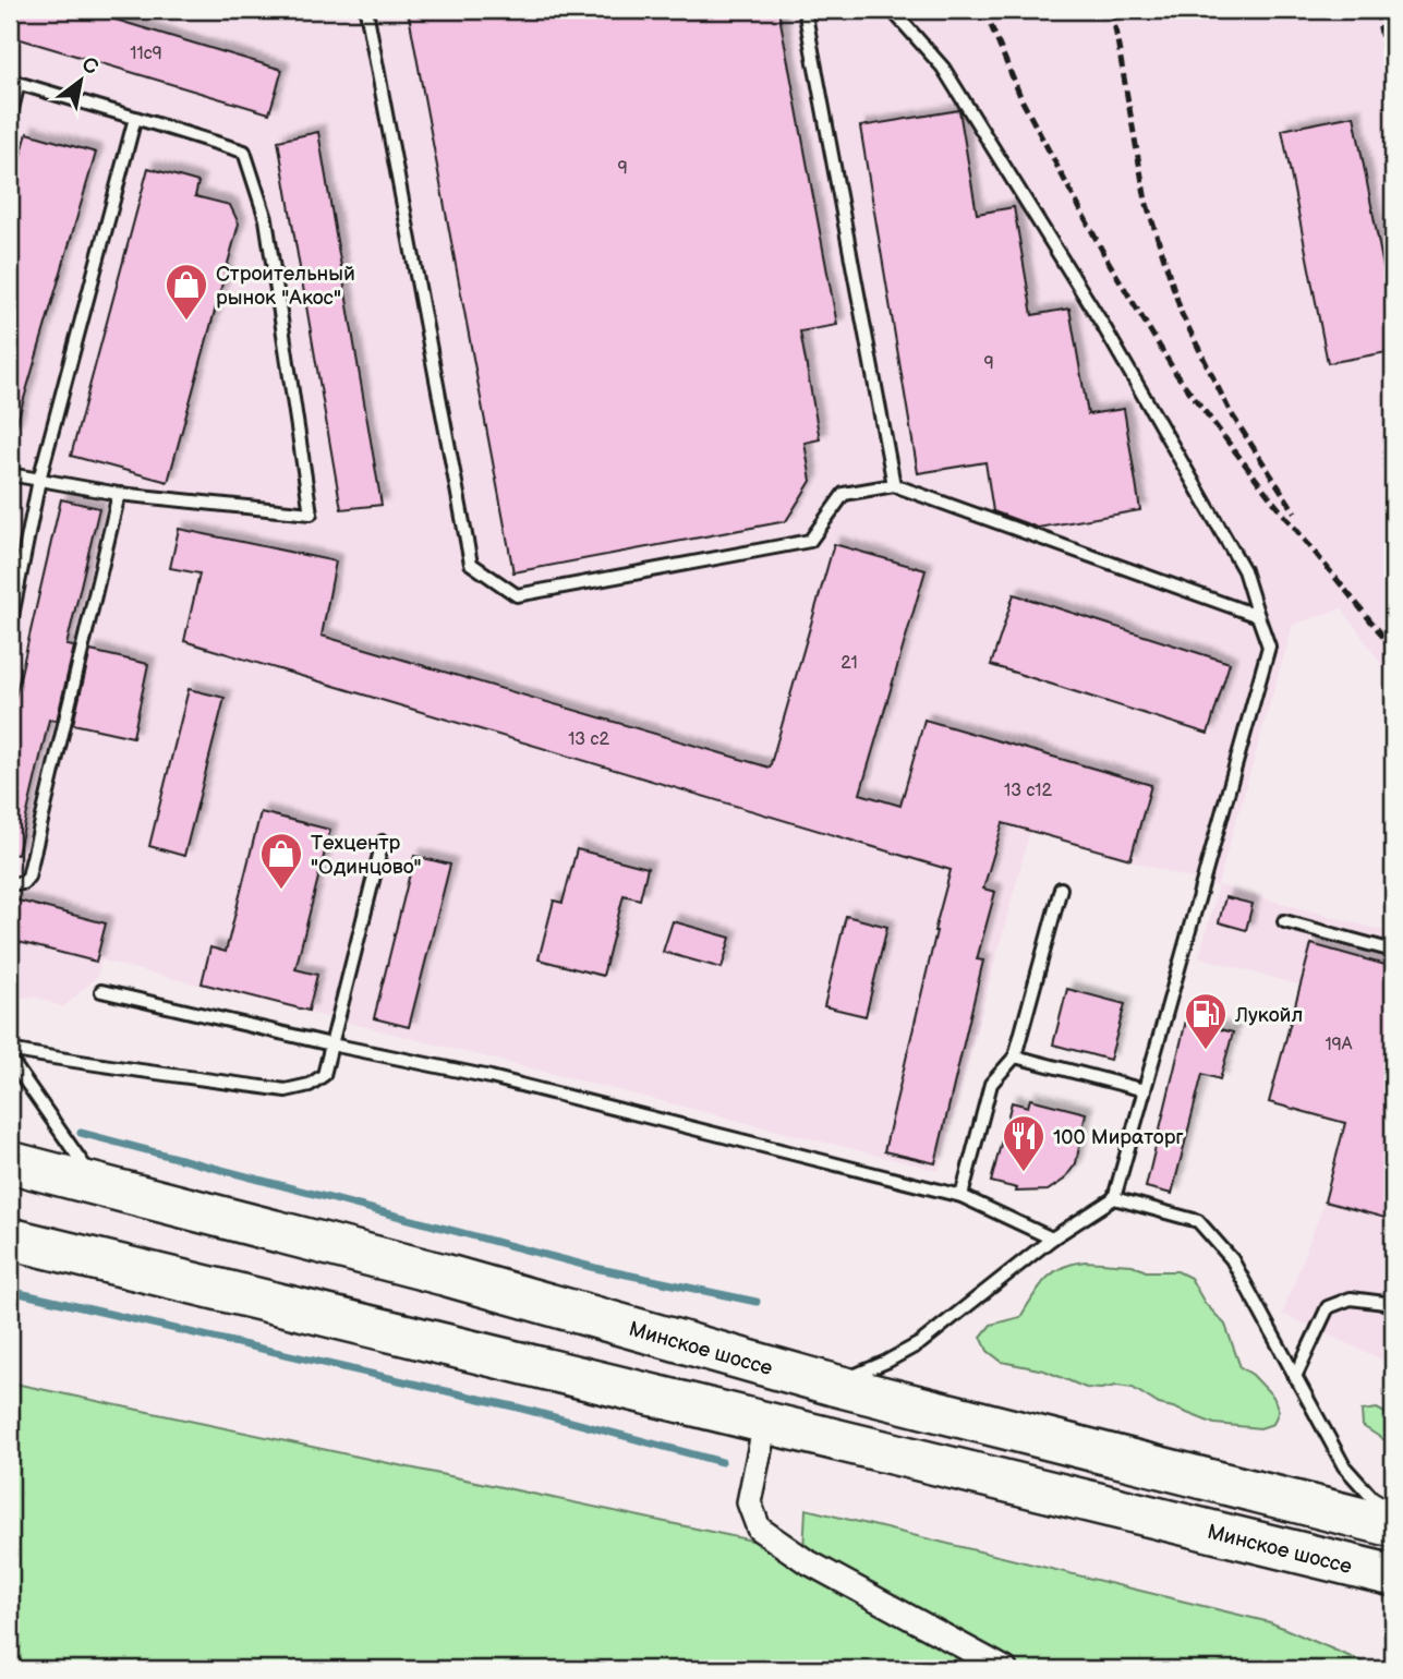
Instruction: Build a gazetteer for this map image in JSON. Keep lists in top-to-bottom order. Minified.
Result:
{"streets":{"highway":["Минское шоссе"]},"places":{"shop":["Строительный рынок \"Акос\"","Техцентр \"Одинцово\""],"fuel station":["Лукойл"],"restaurant":["100 Мираторг"]},"house_numbers":["11с9","9","9","21","13 с2","13 с12","19А"],"north":"top right"}
